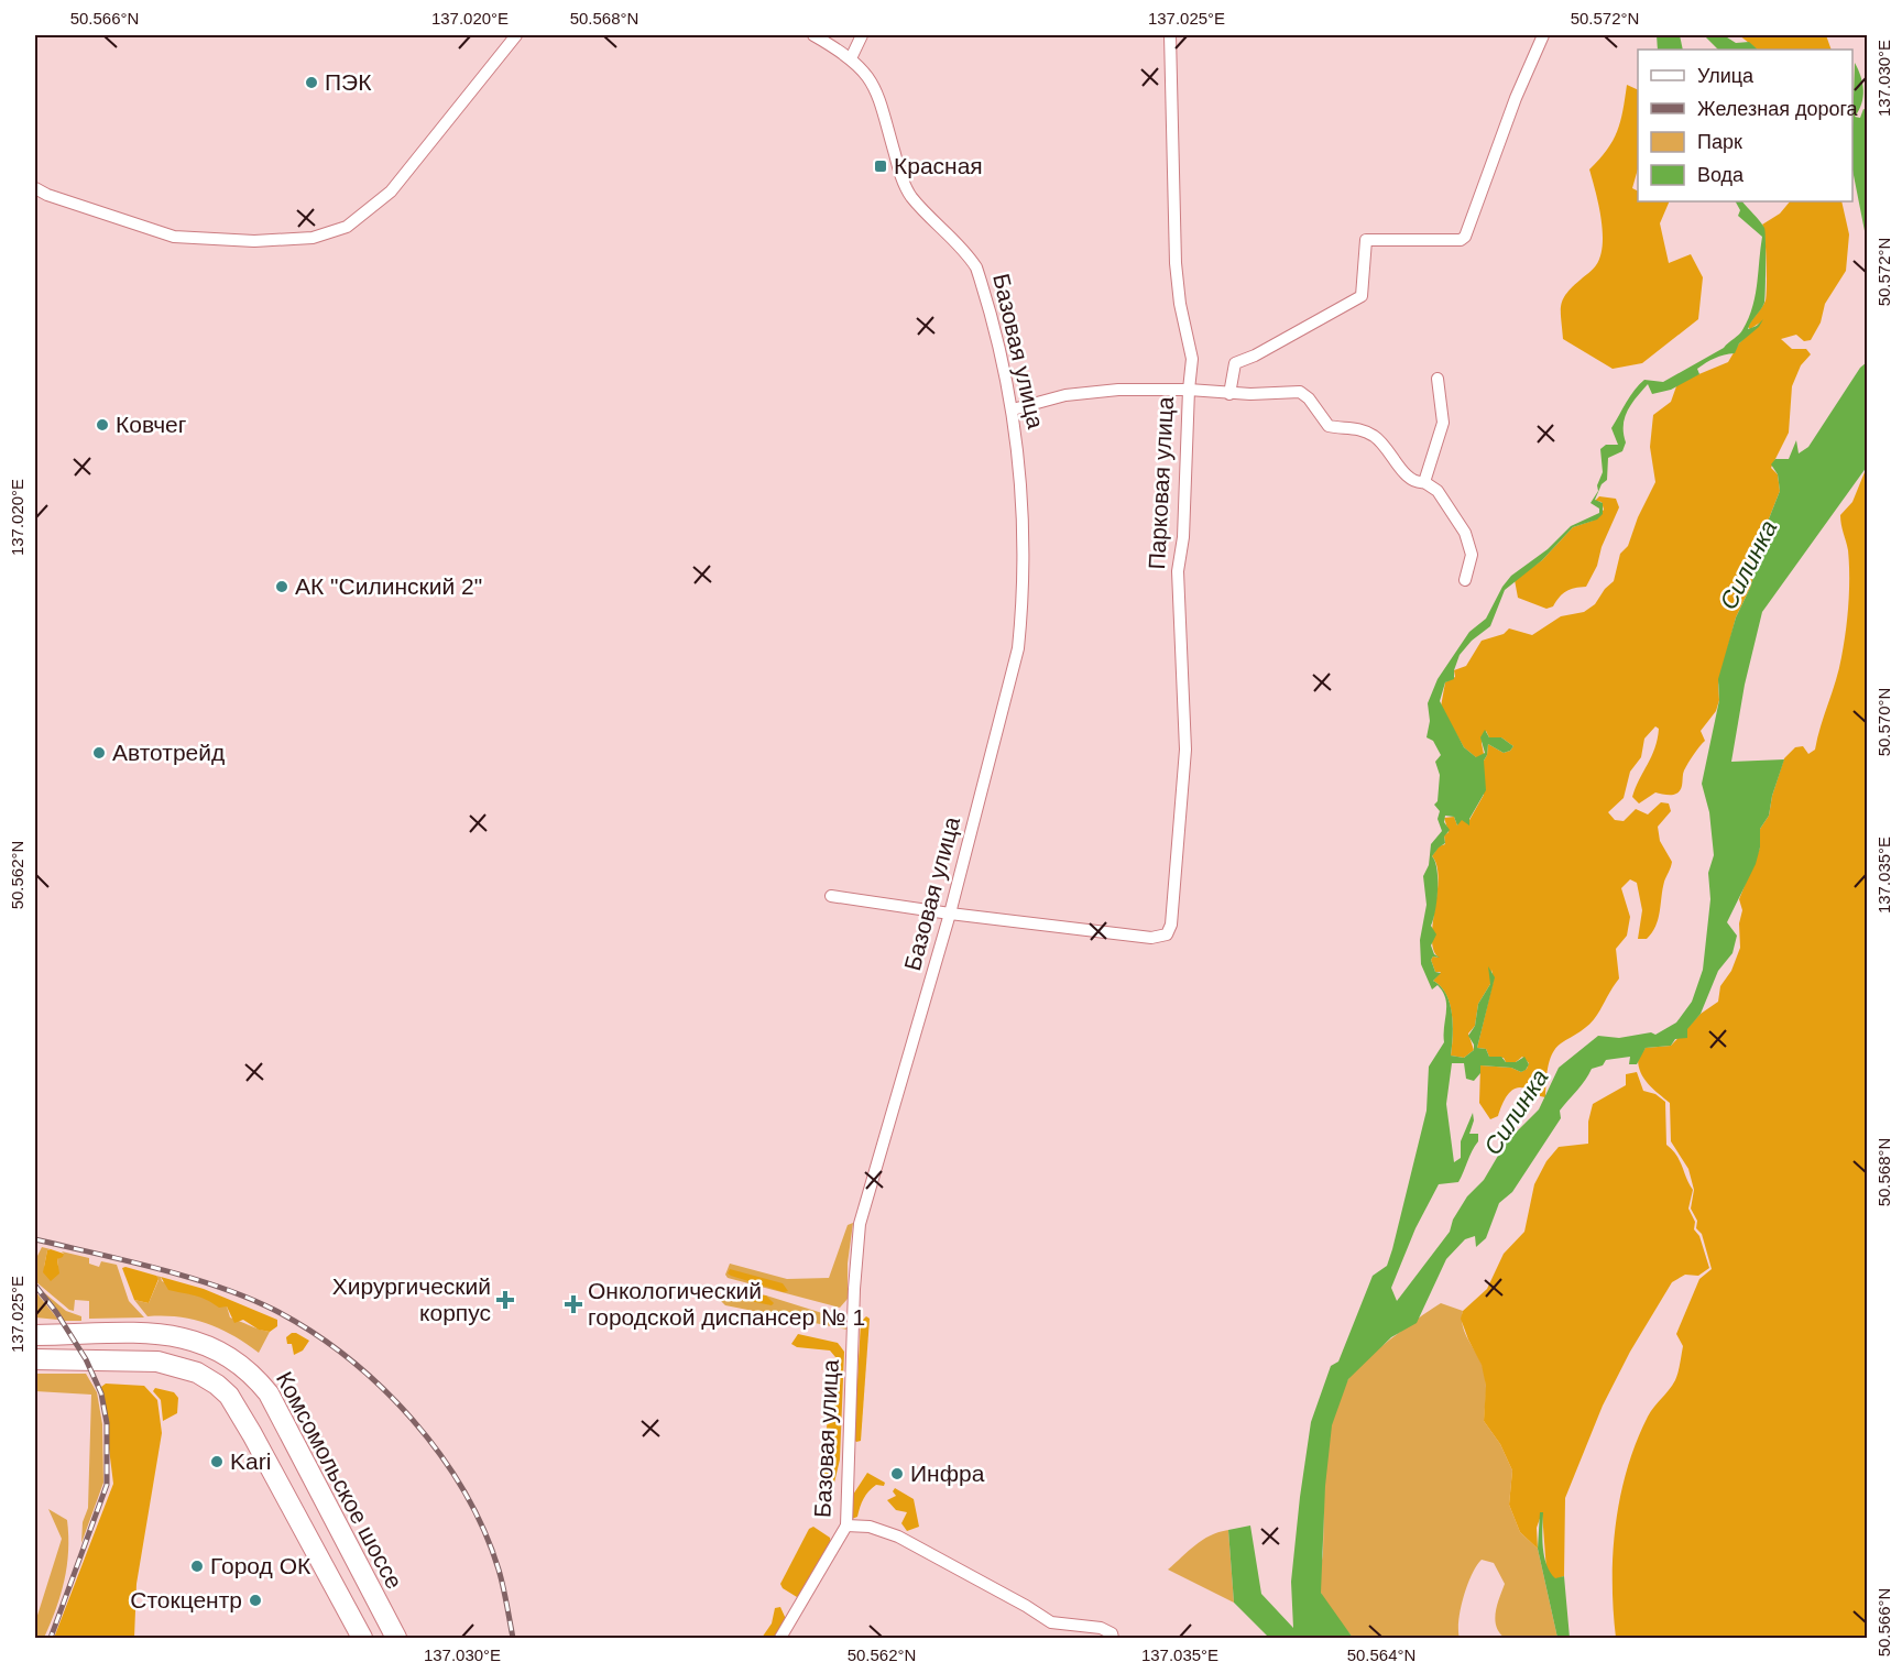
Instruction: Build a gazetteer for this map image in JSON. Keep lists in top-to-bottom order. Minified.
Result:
{"streets":{"main road":["Комсомольское шоссе"],"street":["Базовая улица","Парковая улица"]},"crossings":[["Базовая улица","Парковая улица"]],"water":["Силинка"],"places":{"other":["ПЭК","Ковчег","АК \"Силинский 2\"","Автотрейд","Kari","Инфра","Город ОК","Стокцентр"],"transit":["Красная"],"health":["Хирургический корпус","Онкологический городской диспансер № 1"]},"legend":["Улица","Железная дорога","Парк","Вода"],"coordinates":["50.566°N","137.020°E","50.568°N","137.025°E","50.572°N","137.030°E","50.570°N","137.035°E","50.562°N","50.564°N"]}
